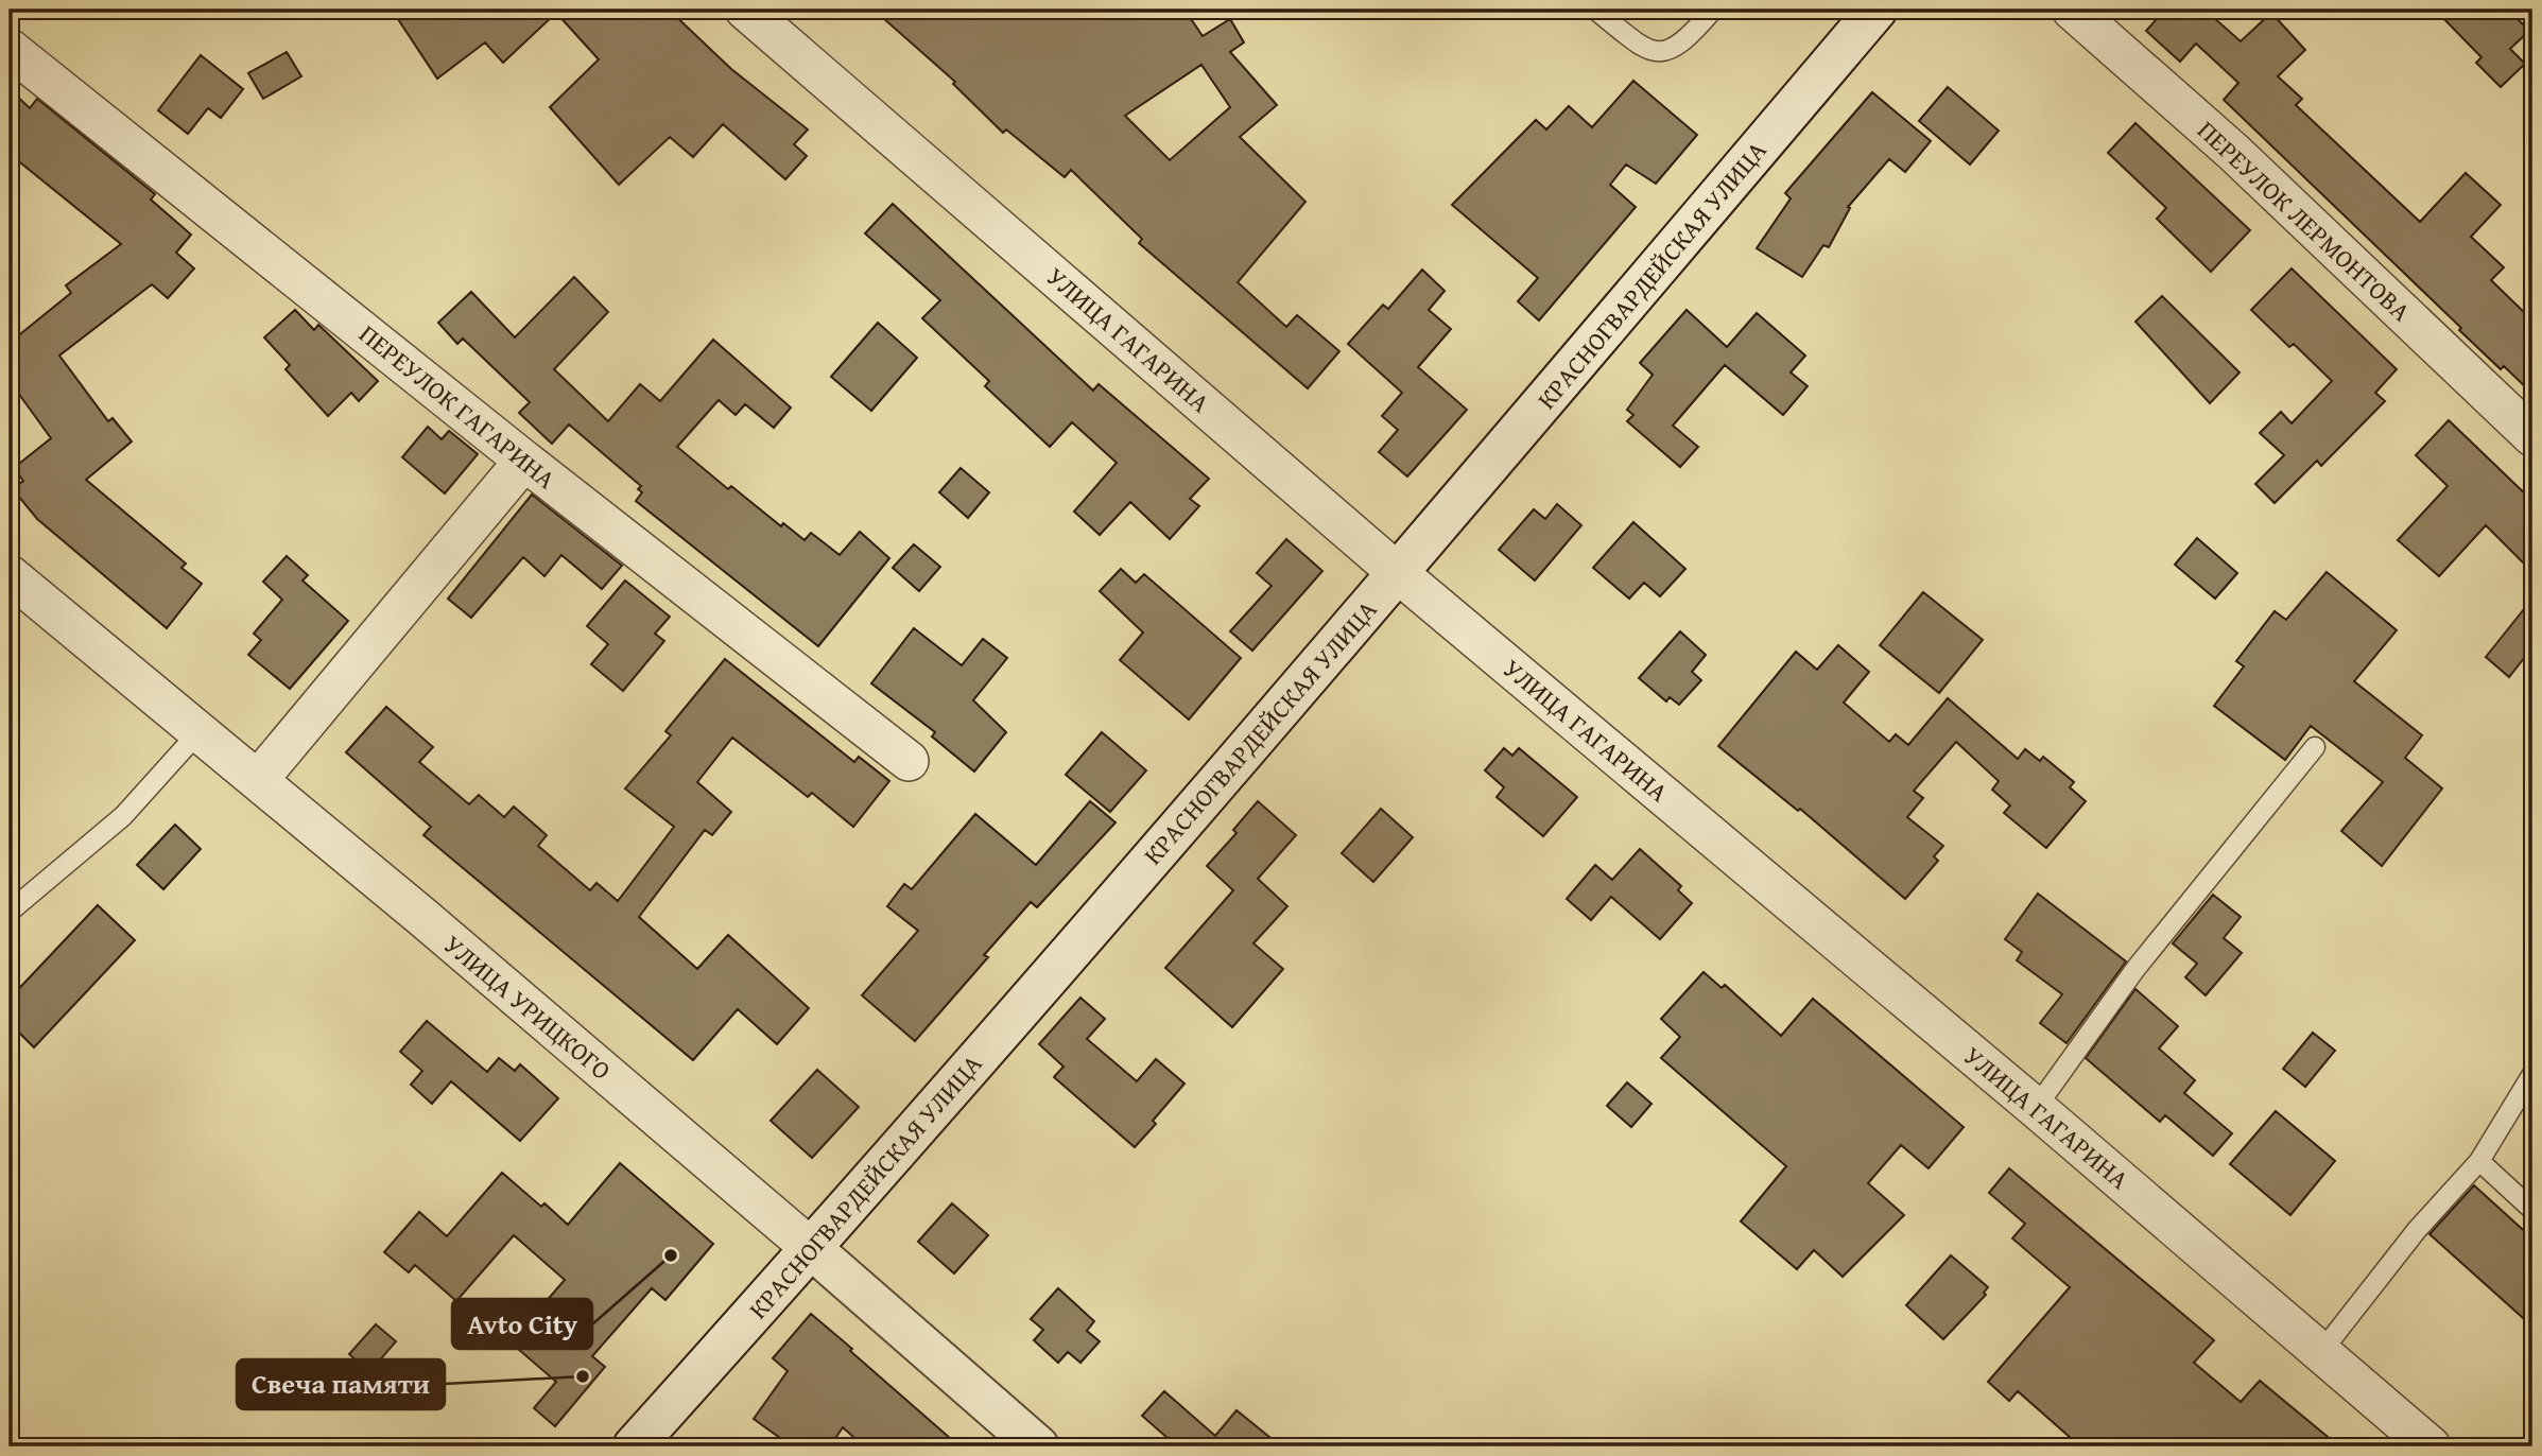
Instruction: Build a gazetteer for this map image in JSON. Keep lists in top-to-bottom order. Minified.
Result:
{"streets":{"main road":["КРАСНОГВАРДЕЙСКАЯ УЛИЦА","УЛИЦА УРИЦКОГО"],"street":["ПЕРЕУЛОК ЛЕРМОНТОВА","УЛИЦА ГАГАРИНА","ПЕРЕУЛОК ГАГАРИНА"]},"crossings":[["КРАСНОГВАРДЕЙСКАЯ УЛИЦА","УЛИЦА ГАГАРИНА"],["КРАСНОГВАРДЕЙСКАЯ УЛИЦА","УЛИЦА УРИЦКОГО"]],"places":["Avto City","Свеча памяти"]}
